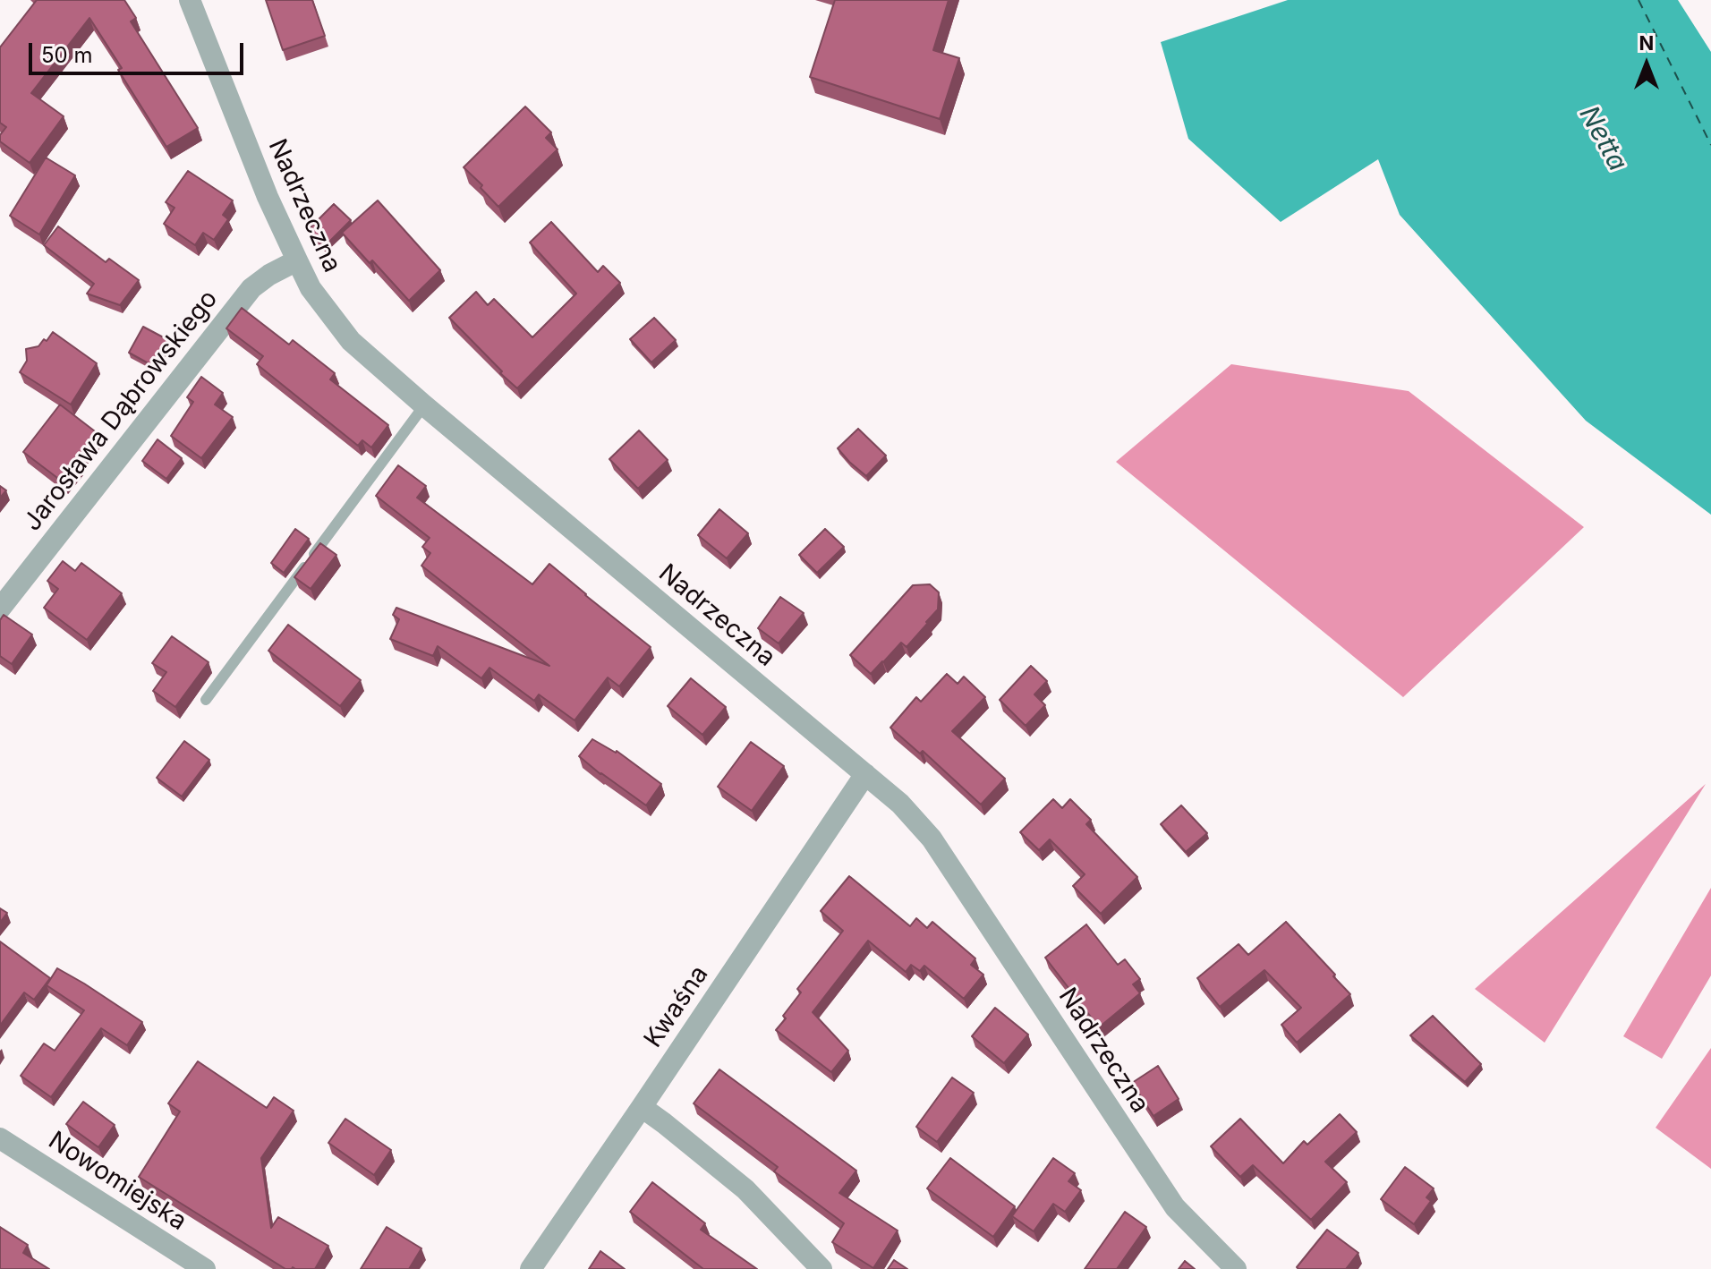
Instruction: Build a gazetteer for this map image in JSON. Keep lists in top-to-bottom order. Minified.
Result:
{"streets":{"street":["Nadrzeczna","Jarosława Dąbrowskiego","Kwaśna","Nowomiejska"]},"crossings":[["Nadrzeczna","Jarosława Dąbrowskiego"],["Nadrzeczna","Kwaśna"]],"water":["Netta"],"scale_bar":"50 m","north":"top"}
